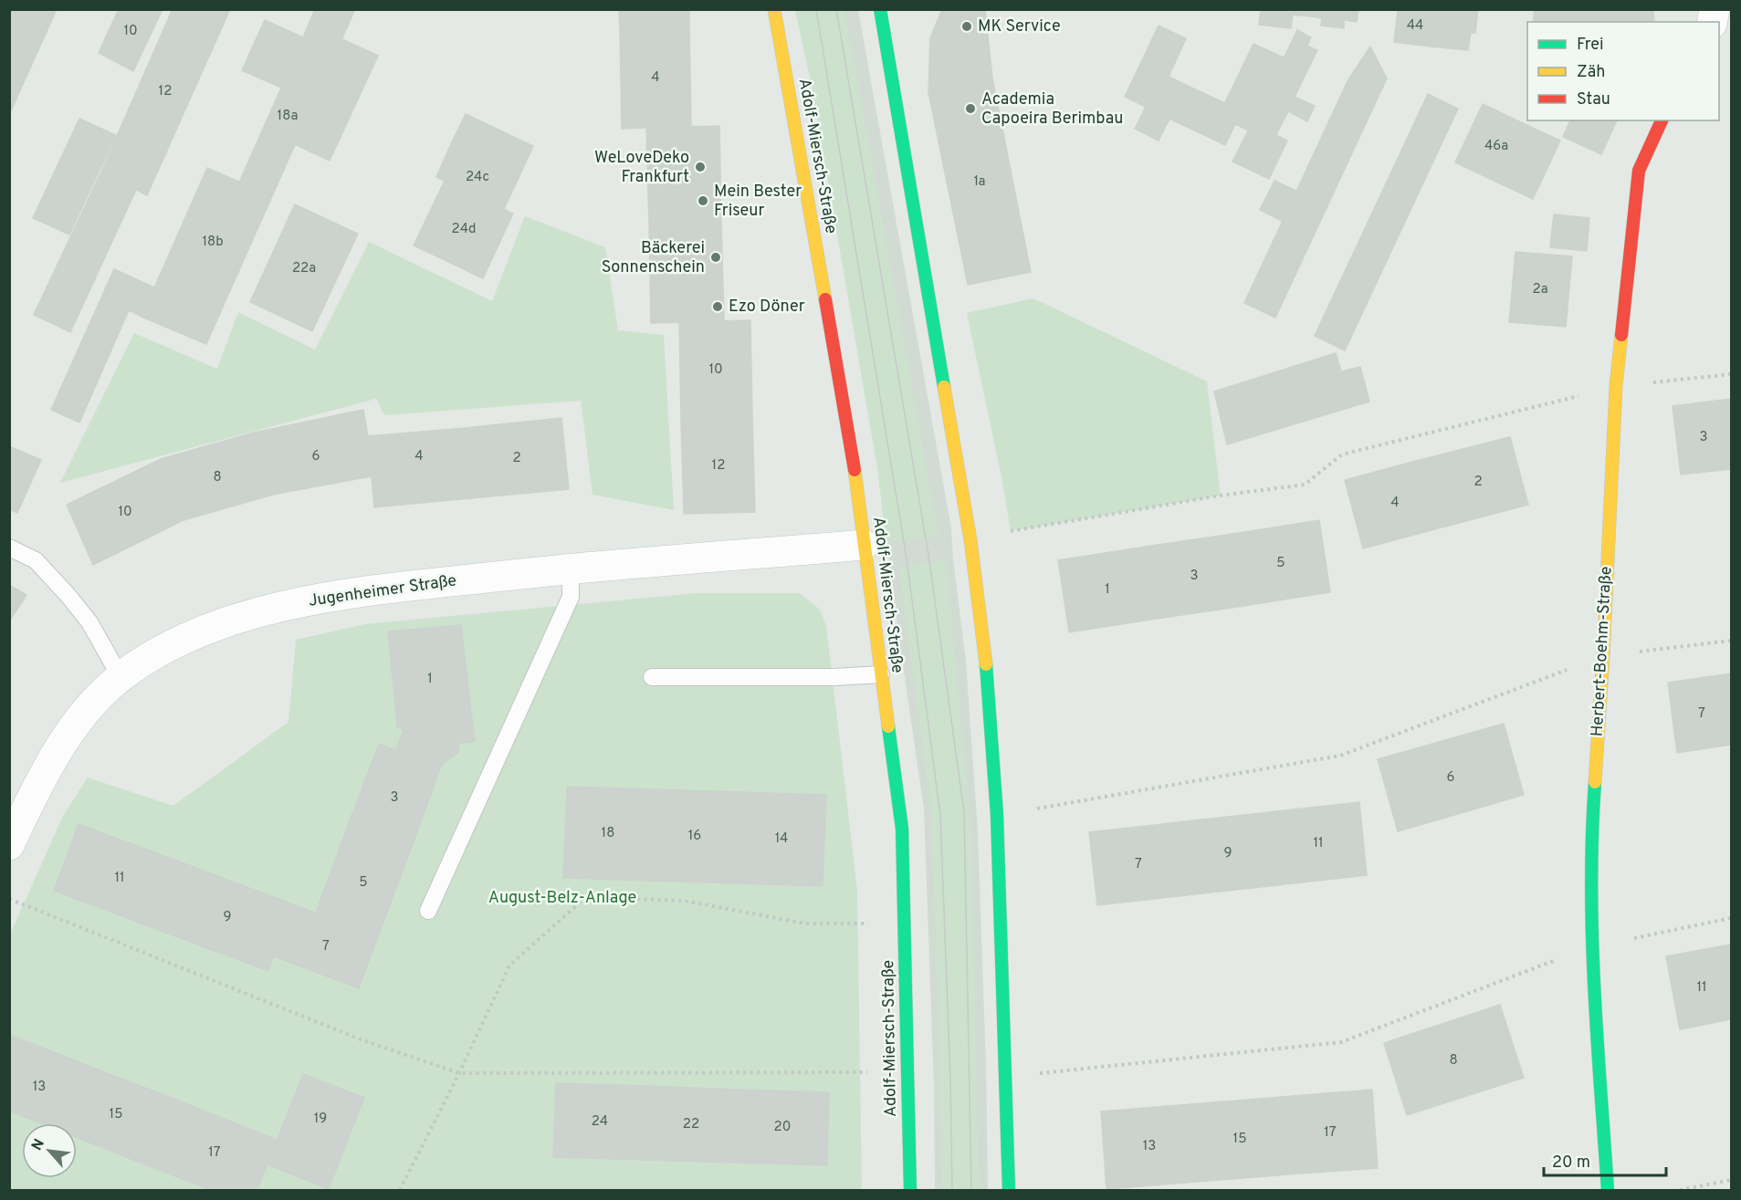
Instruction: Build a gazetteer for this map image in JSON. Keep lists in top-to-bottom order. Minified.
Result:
{"streets":{"main road":["Adolf-Miersch-Straße","Herbert-Boehm-Straße"],"street":["Jugenheimer Straße"]},"crossings":[["Adolf-Miersch-Straße","Jugenheimer Straße"]],"parks":["August-Belz-Anlage"],"places":["MK Service","Academia Capoeira Berimbau","WeLoveDeko Frankfurt","Mein Bester Friseur","Bäckerei Sonnenschein","Ezo Döner"],"house_numbers":["44","10","4","12","18a","46a","24c","1a","24d","18b","22a","2a","10","3","6","4","2","12","8","2","4","10","5","3","1","1","7","6","3","18","16","14","11","9","7","11","5","9","7","11","8","13","15","19","24","22","20","17","15","13","17"],"legend":["Frei","Zäh","Stau"],"scale_bar":"20 m","north":"top left"}
